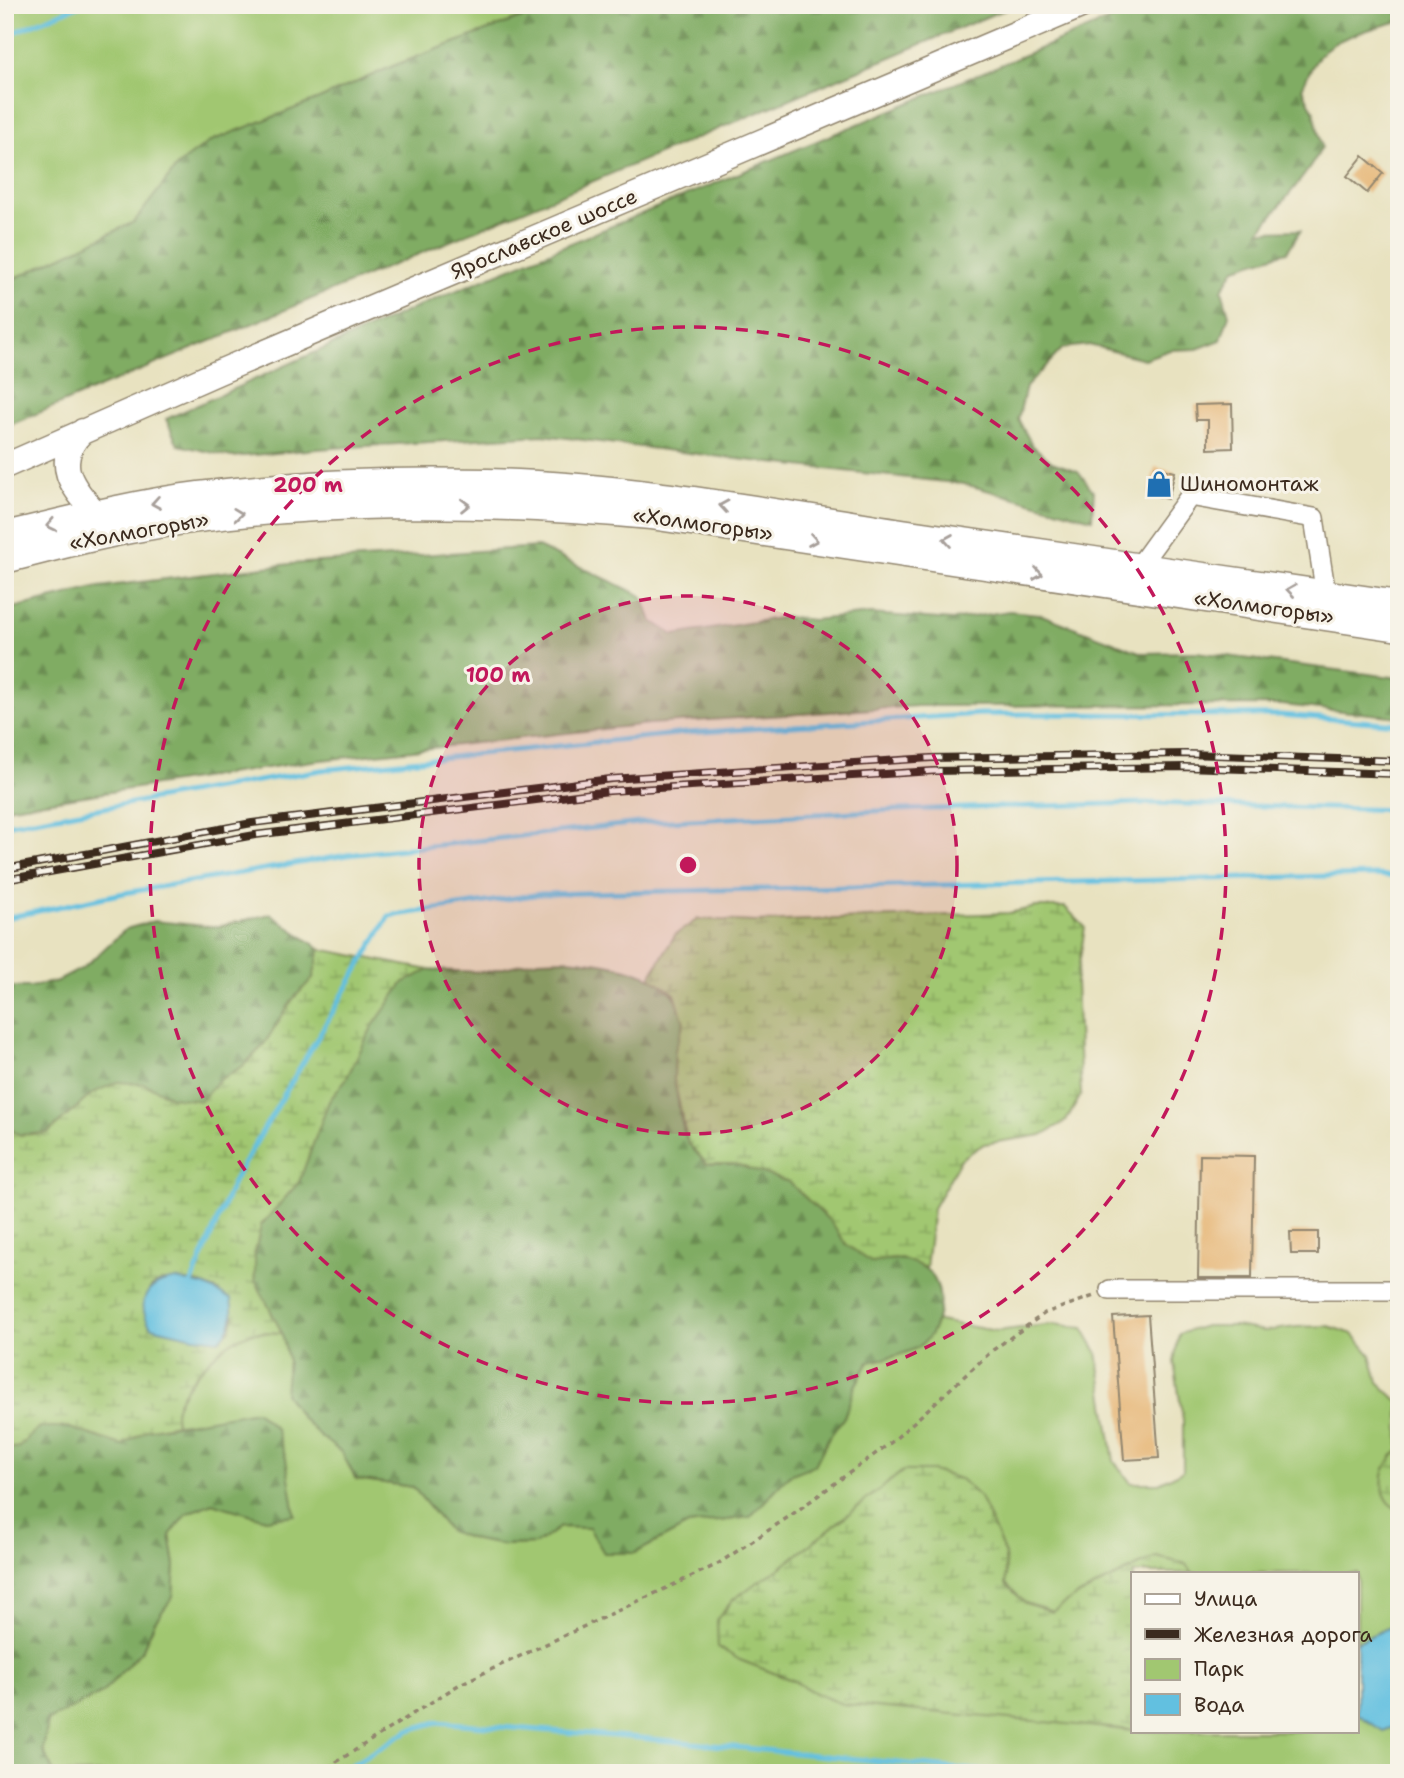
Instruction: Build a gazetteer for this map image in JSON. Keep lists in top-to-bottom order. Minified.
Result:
{"streets":{"highway":["«Холмогоры»"],"main road":["Ярославское шоссе"]},"places":{"shop":["Шиномонтаж"]},"legend":["Улица","Железная дорога","Парк","Вода"],"rings":["200 m","100 m"]}
